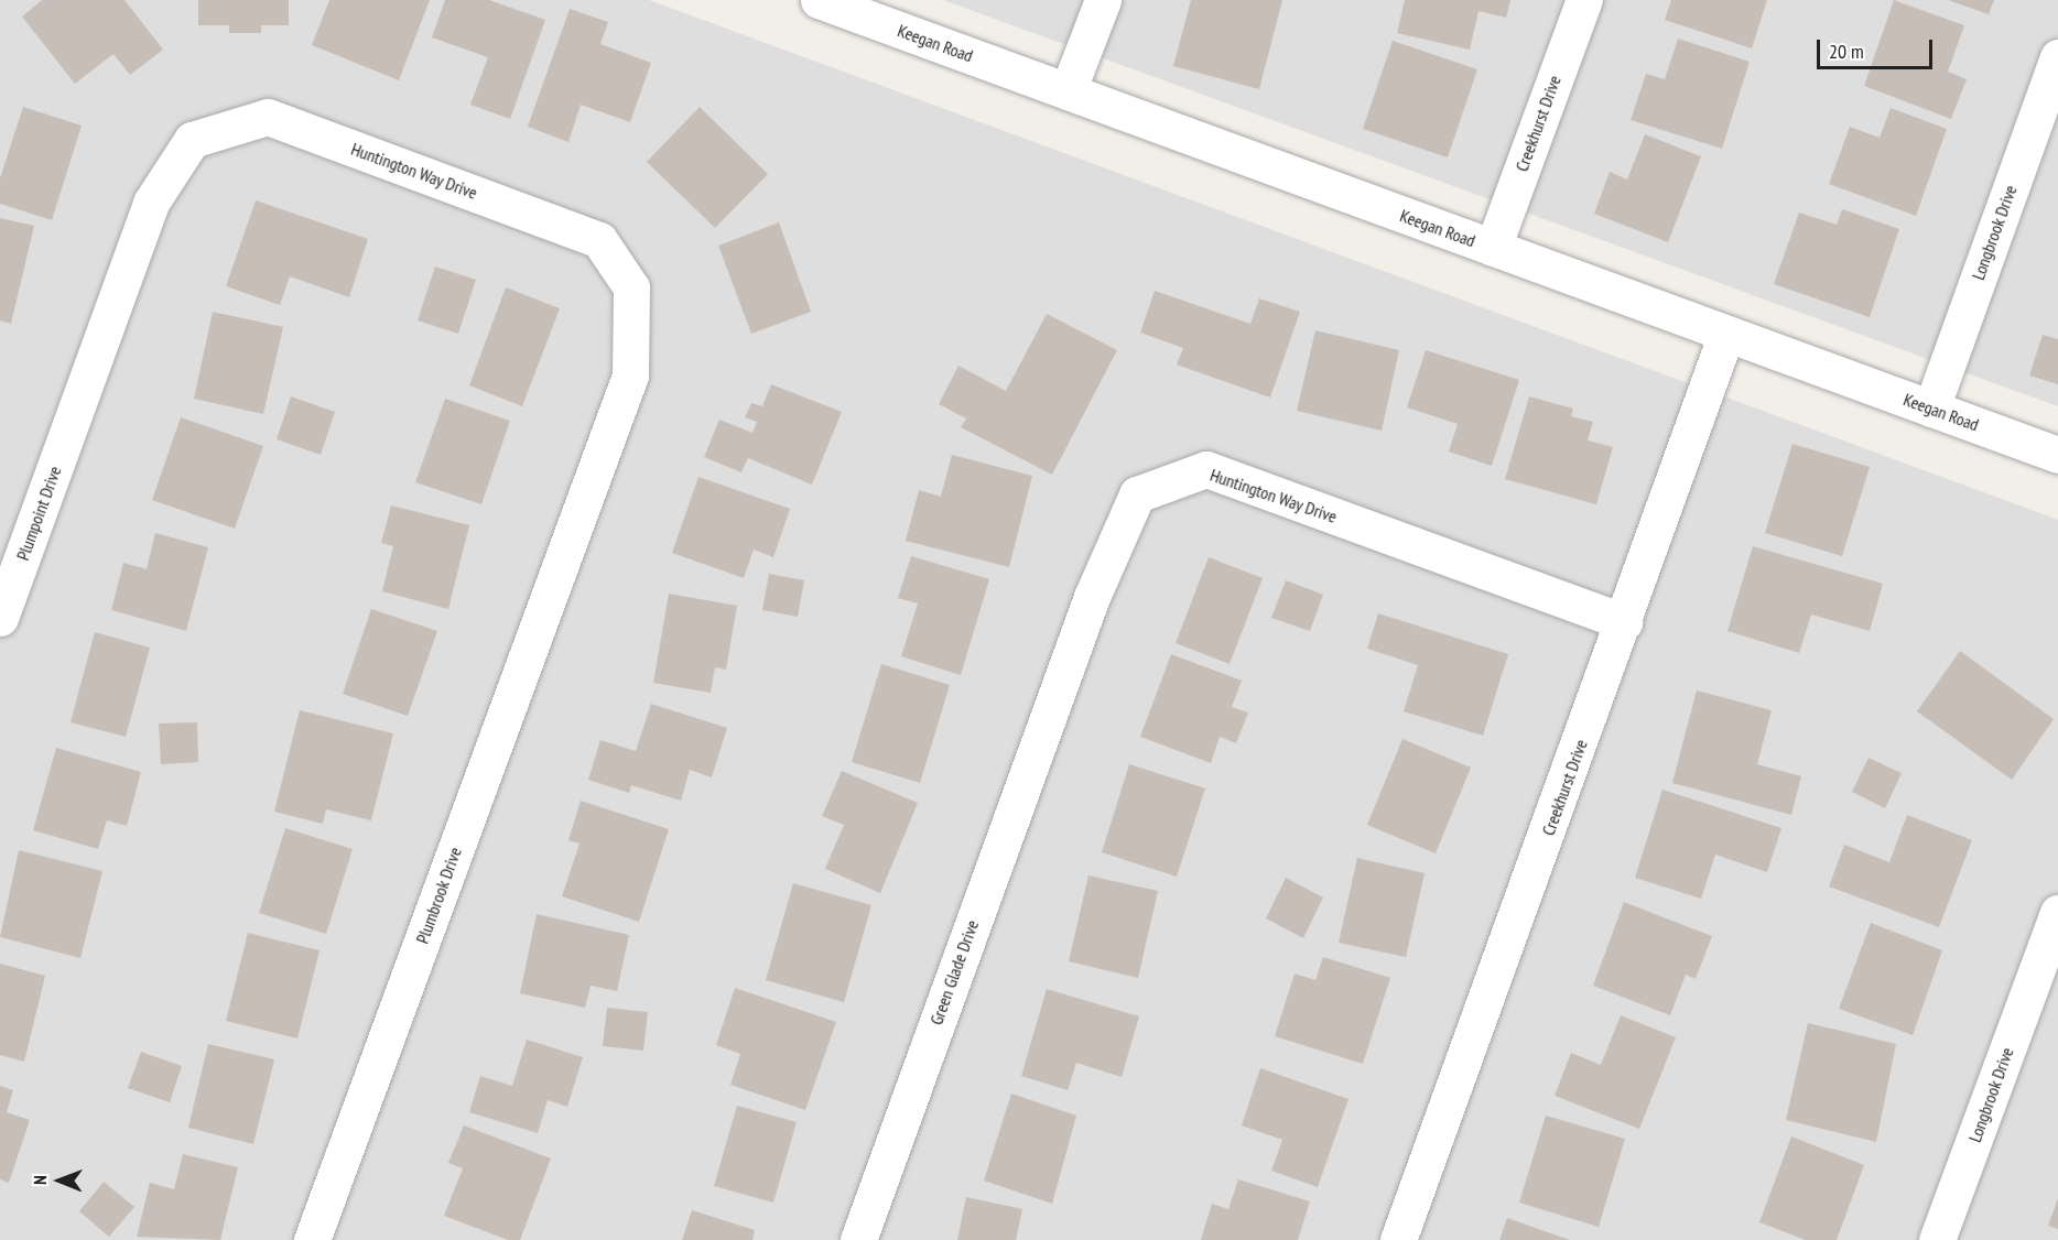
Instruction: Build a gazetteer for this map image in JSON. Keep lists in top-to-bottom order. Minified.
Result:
{"streets":{"street":["Keegan Road","Creekhurst Drive","Huntington Way Drive","Longbrook Drive","Plumpoint Drive","Plumbrook Drive","Green Glade Drive"]},"crossings":[["Keegan Road","Creekhurst Drive"],["Keegan Road","Longbrook Drive"],["Creekhurst Drive","Huntington Way Drive"],["Huntington Way Drive","Plumpoint Drive"],["Huntington Way Drive","Plumbrook Drive"],["Huntington Way Drive","Green Glade Drive"]],"scale_bar":"20 m","north":"left"}
